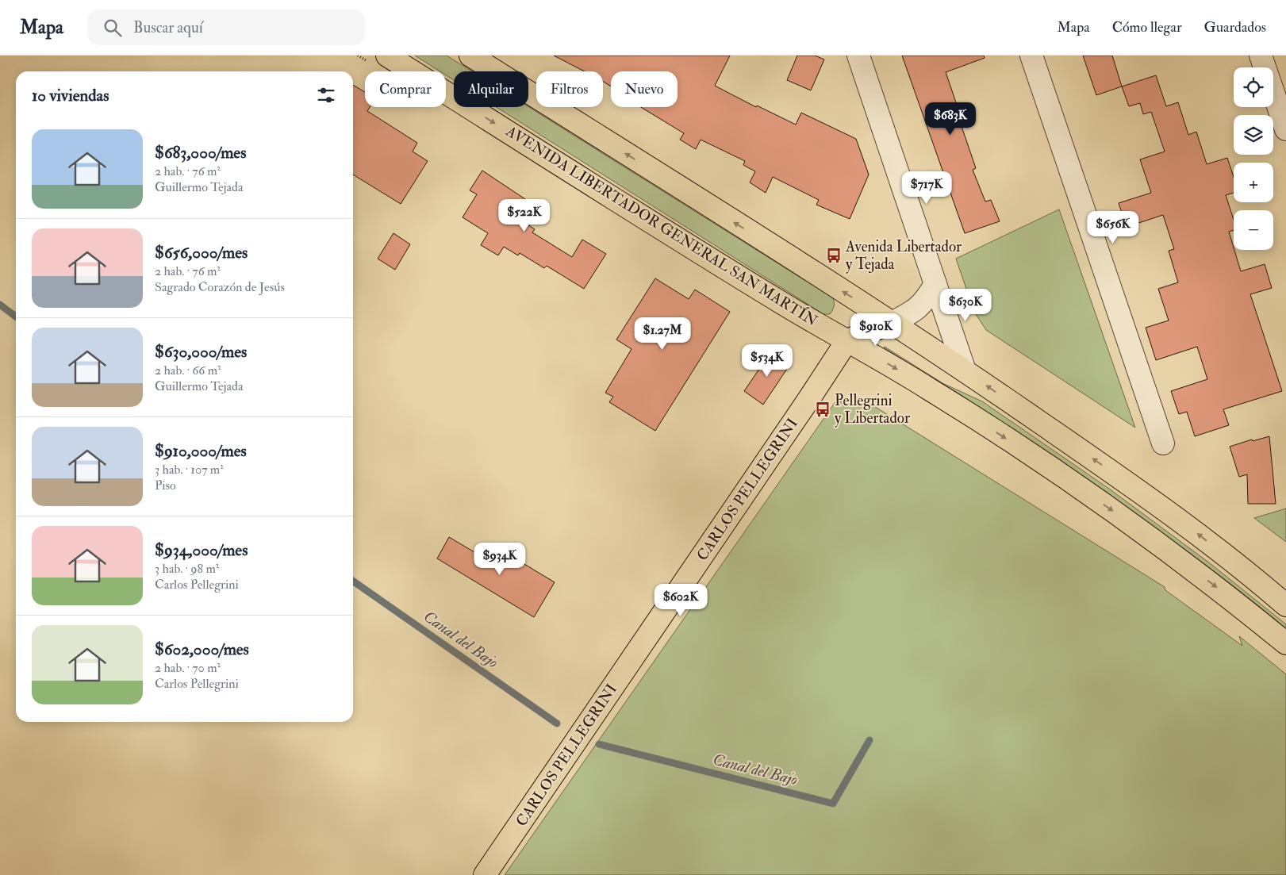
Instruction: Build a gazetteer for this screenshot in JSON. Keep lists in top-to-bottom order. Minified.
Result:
{"streets":{"main road":["AVENIDA LIBERTADOR GENERAL SAN MARTÍN","CARLOS PELLEGRINI"]},"crossings":[["AVENIDA LIBERTADOR GENERAL SAN MARTÍN","CARLOS PELLEGRINI"]],"water":["Canal del Bajo"],"places":{"bus stop":["Avenida Libertador y Tejada","Pellegrini y Libertador"]},"page":{"header":"Mapa","search":"Buscar aquí","nav":["Mapa","Cómo llegar","Guardados"],"map_buttons":["+","−"],"chip":["Comprar","Alquilar","Filtros","Nuevo"],"heading":"10 viviendas","price":["$683K","$717K","$522K","$656K","$630K","$910K","$1.27M","$534K","$934K","$602K"],"list":[{"name":"$683,000/mes","note":"2 hab. · 76 m² · Guillermo Tejada"},{"name":"$656,000/mes","note":"2 hab. · 76 m² · Sagrado Corazón de Jesús"},{"name":"$630,000/mes","note":"2 hab. · 66 m² · Guillermo Tejada"},{"name":"$910,000/mes","note":"3 hab. · 107 m² · Piso"},{"name":"$934,000/mes","note":"3 hab. · 98 m² · Carlos Pellegrini"},{"name":"$602,000/mes","note":"2 hab. · 70 m² · Carlos Pellegrini"}]}}
